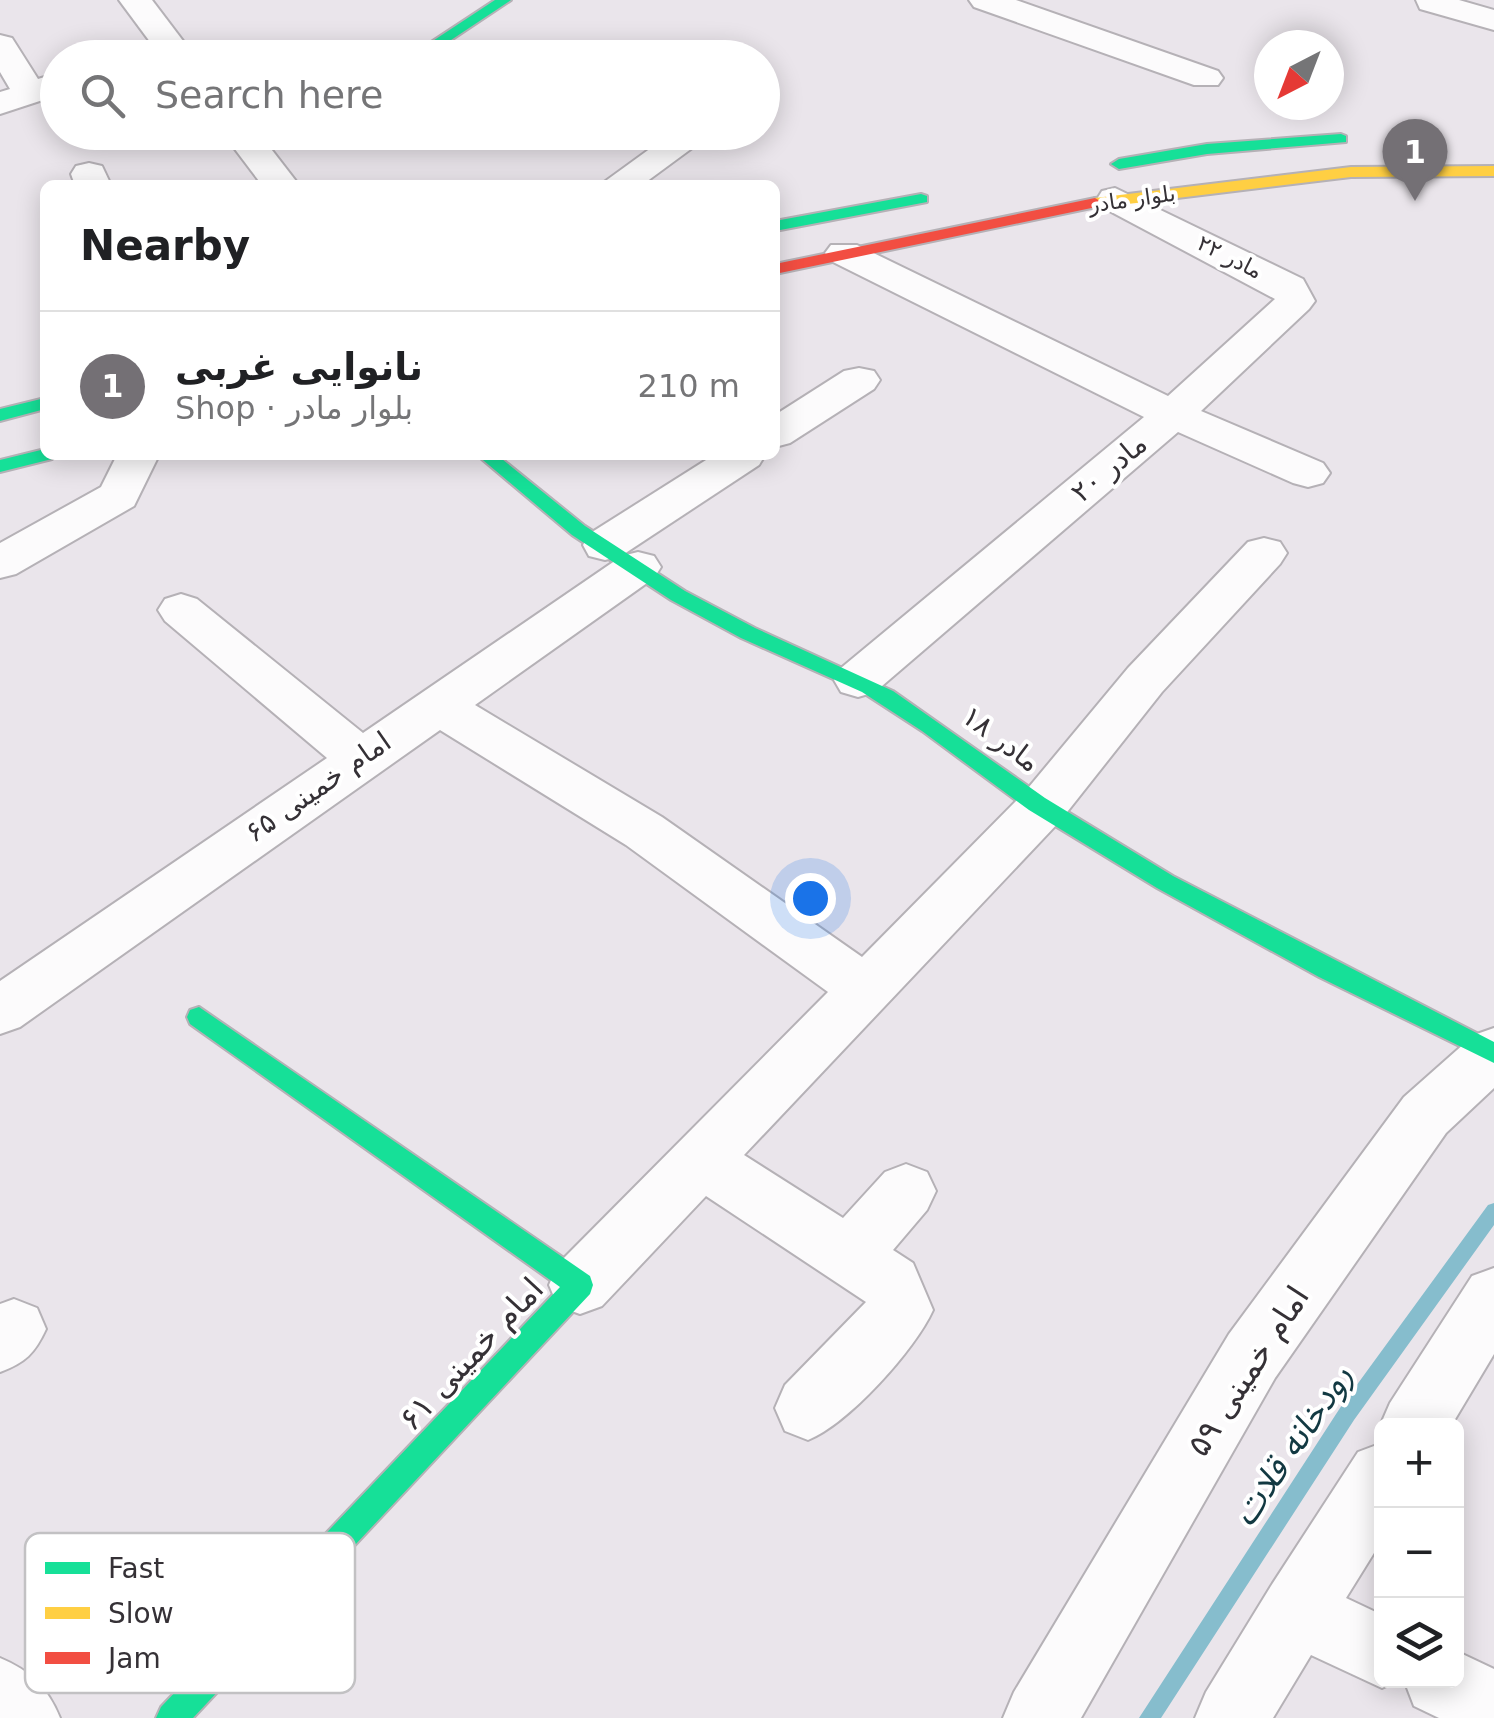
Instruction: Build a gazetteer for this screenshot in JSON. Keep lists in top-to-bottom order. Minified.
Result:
{"streets":{"street":["بلوار مادر","مادر ۲۲","مادر ۲۰","مادر ۱۸","امام خمینی ۶۵","امام خمینی ۶۱","امام خمینی ۵۹"]},"crossings":[["بلوار مادر","مادر ۲۲"],["بلوار مادر","مادر ۲۰"],["مادر ۲۲","مادر ۲۰"],["مادر ۲۰","مادر ۱۸"],["مادر ۱۸","امام خمینی ۶۵"],["مادر ۱۸","امام خمینی ۵۹"]],"water":["رودخانه قلات"],"legend":["Fast","Slow","Jam"],"north":"bottom left","page":{"search":"Search here","pins":"1","heading":"Nearby","list":[{"mark":"1","name":"نانوایی غربی","note":"Shop · بلوار مادر","value":"210 m"}],"map_buttons":["+","−"]}}
